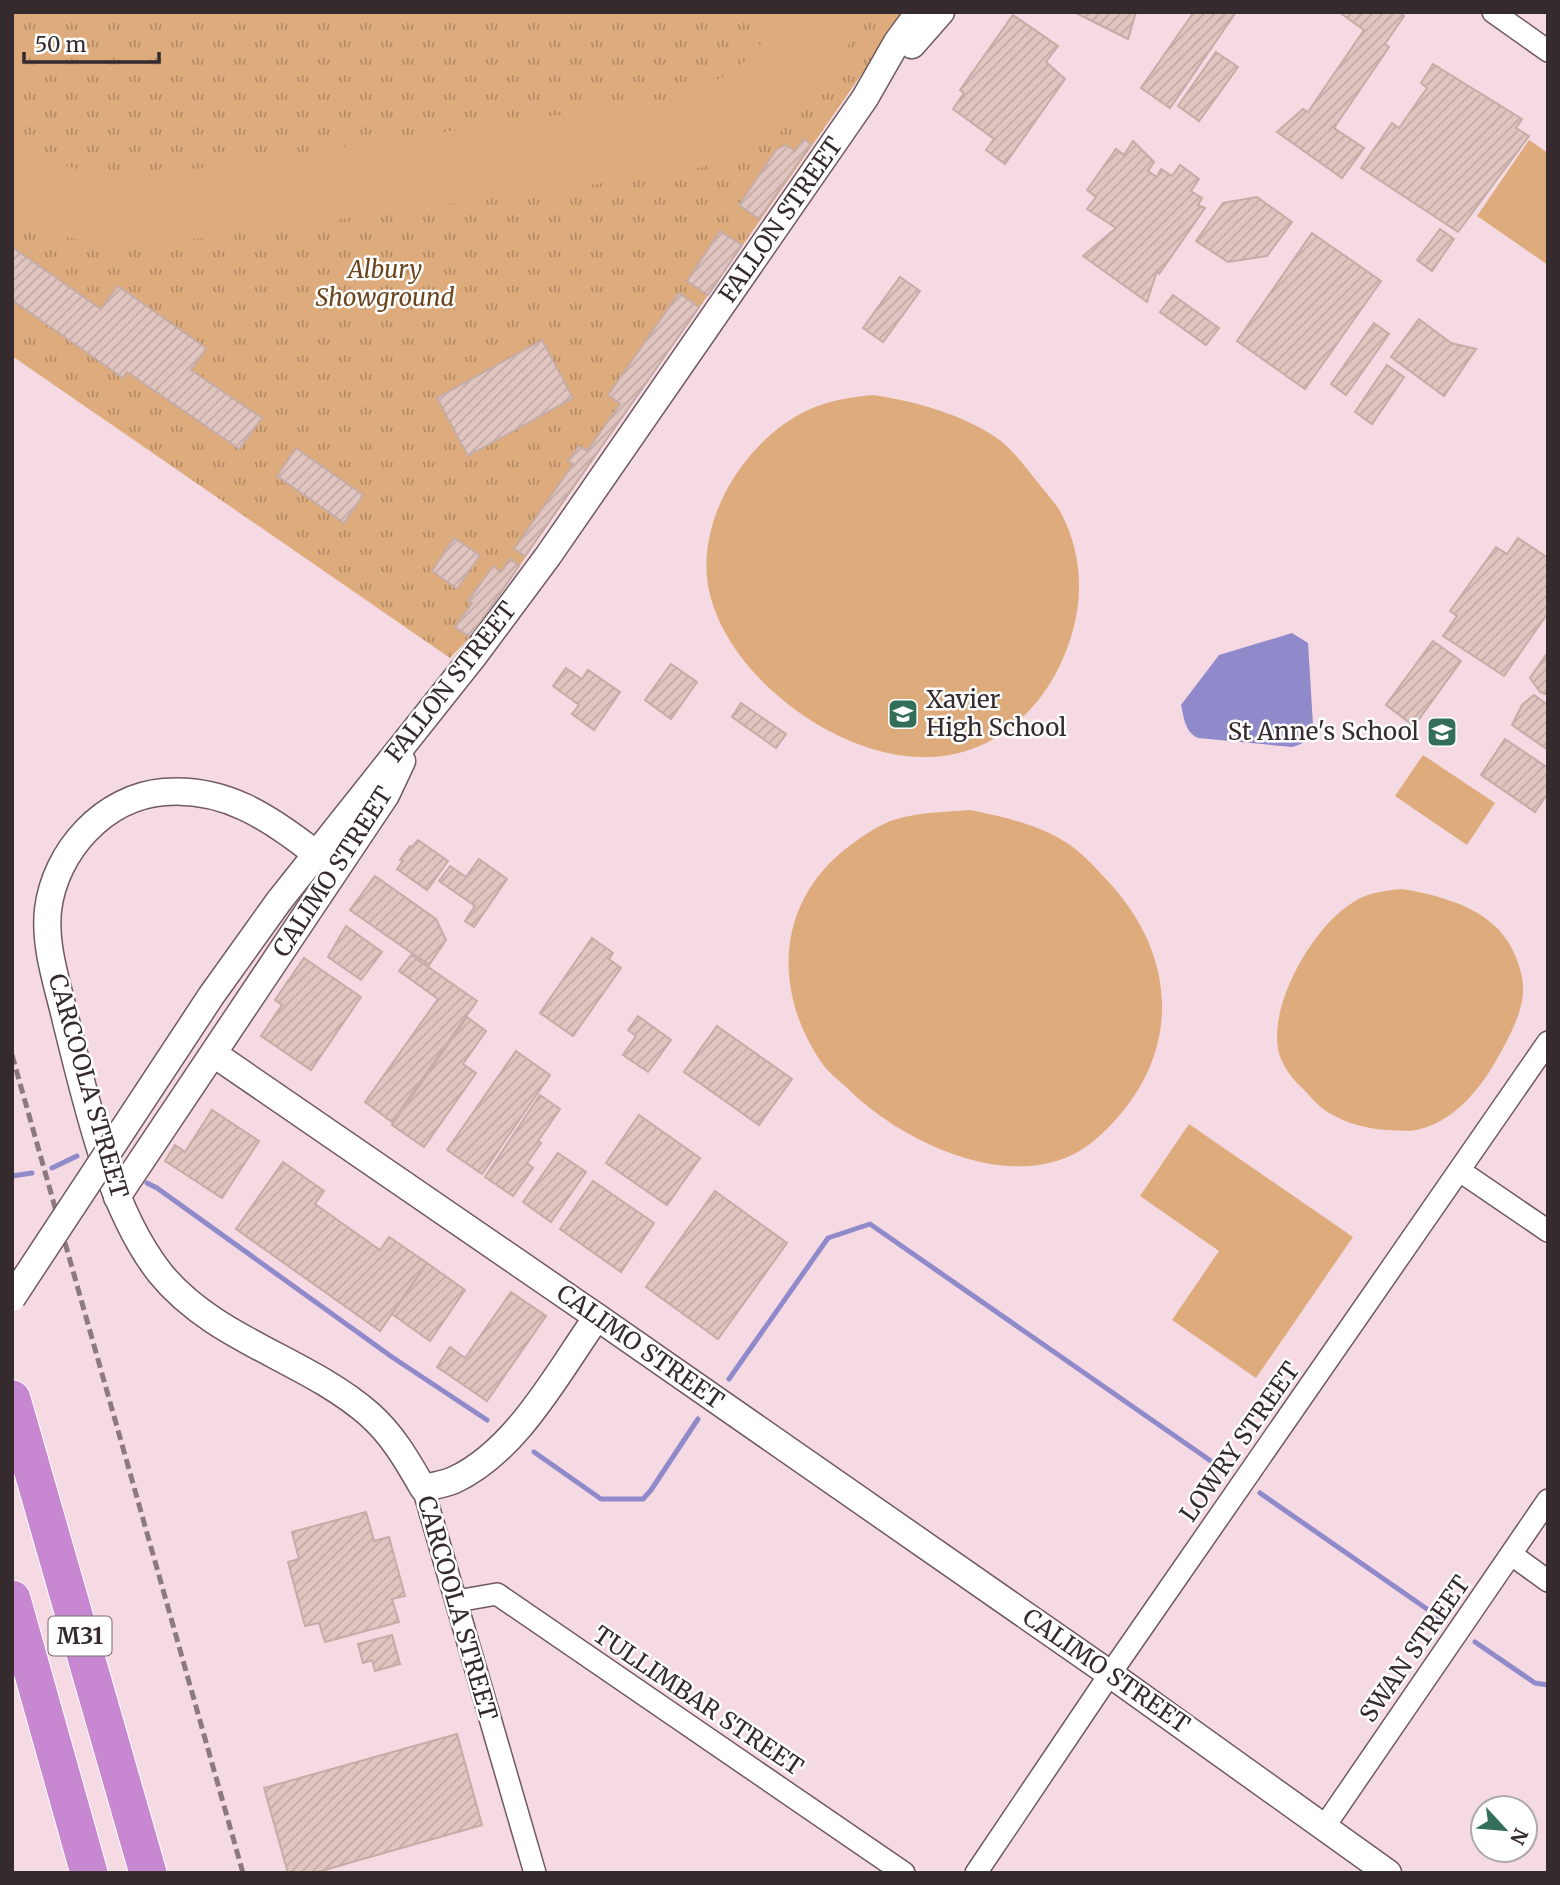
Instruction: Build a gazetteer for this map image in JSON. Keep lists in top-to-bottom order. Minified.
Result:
{"streets":{"highway":["M31"],"street":["FALLON STREET","CALIMO STREET","CARCOOLA STREET","LOWRY STREET","SWAN STREET","TULLIMBAR STREET"]},"crossings":[["FALLON STREET","CALIMO STREET"],["FALLON STREET","CARCOOLA STREET"],["CALIMO STREET","LOWRY STREET"],["CALIMO STREET","SWAN STREET"],["CARCOOLA STREET","TULLIMBAR STREET"]],"parks":["Albury Showground"],"places":{"school or university":["Xavier High School","St Anne's School"]},"scale_bar":"50 m","north":"bottom right"}
